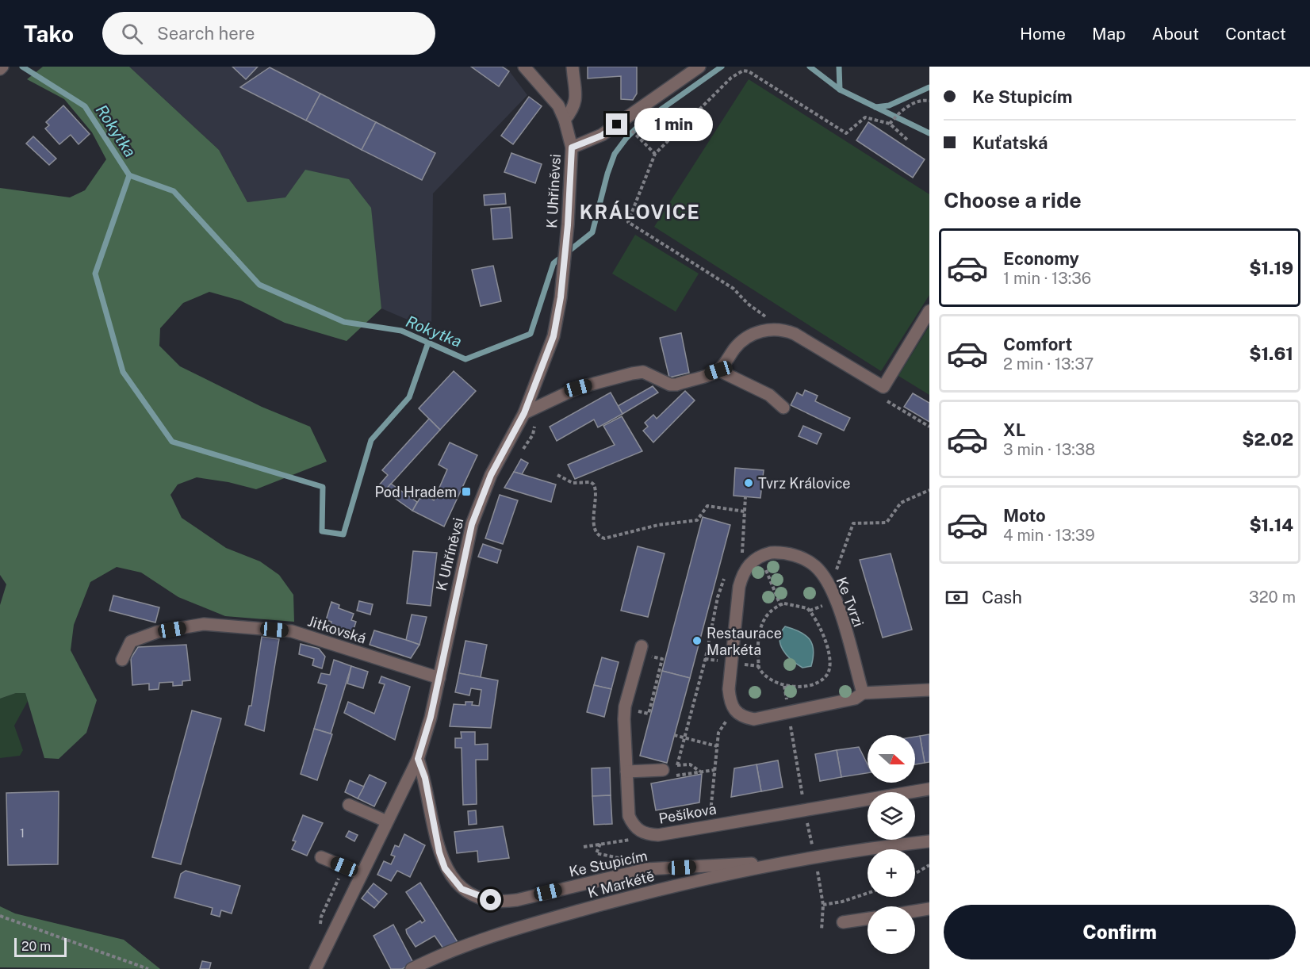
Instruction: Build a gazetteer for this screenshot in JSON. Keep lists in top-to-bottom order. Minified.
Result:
{"streets":{"street":["K Uhříněvsi","Ke Tvrzi","Jitkovská","Pešíkova","Ke Stupicím","K Markétě"]},"crossings":[["K Uhříněvsi","Jitkovská"],["K Uhříněvsi","Ke Stupicím"],["Ke Stupicím","K Markétě"]],"districts":["KRÁLOVICE"],"water":["Rokytka"],"places":{"other":["Tvrz Královice","Restaurace Markéta"],"transit":["Pod Hradem"]},"house_numbers":["1"],"scale_bar":"20 m","north":"right","page":{"header":"Tako","search":"Search here","nav":["Home","Map","About","Contact"],"banner":["Ke Stupicím","Kuťatská"],"bubble":"1 min","heading":"Choose a ride","list":[{"name":"Economy","note":"1 min · 13:36","value":"$1.19"},{"name":"Comfort","note":"2 min · 13:37","value":"$1.61"},{"name":"XL","note":"3 min · 13:38","value":"$2.02"},{"name":"Moto","note":"4 min · 13:39","value":"$1.14"}],"pay":["Cash","320 m"],"map_buttons":["+","−"],"buttons":"Confirm","scale":"20 m"}}
